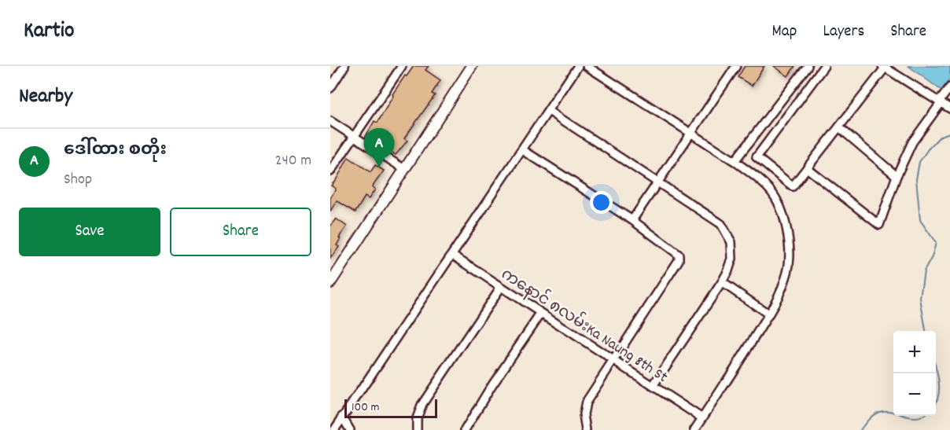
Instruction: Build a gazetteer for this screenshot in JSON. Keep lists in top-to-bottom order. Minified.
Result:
{"streets":{"street":["ကနောင် ၈လမ်းKa Naung 8th St"]},"scale_bar":"100 m","page":{"header":"Kartio","nav":["Map","Layers","Share"],"heading":"Nearby","list":[{"mark":"A","name":"ဒေါ်ထား စတိုး","note":"Shop","value":"240 m"}],"pins":"A","buttons":["Save","Share"],"map_buttons":["+","−"],"scale":"100 m"}}
